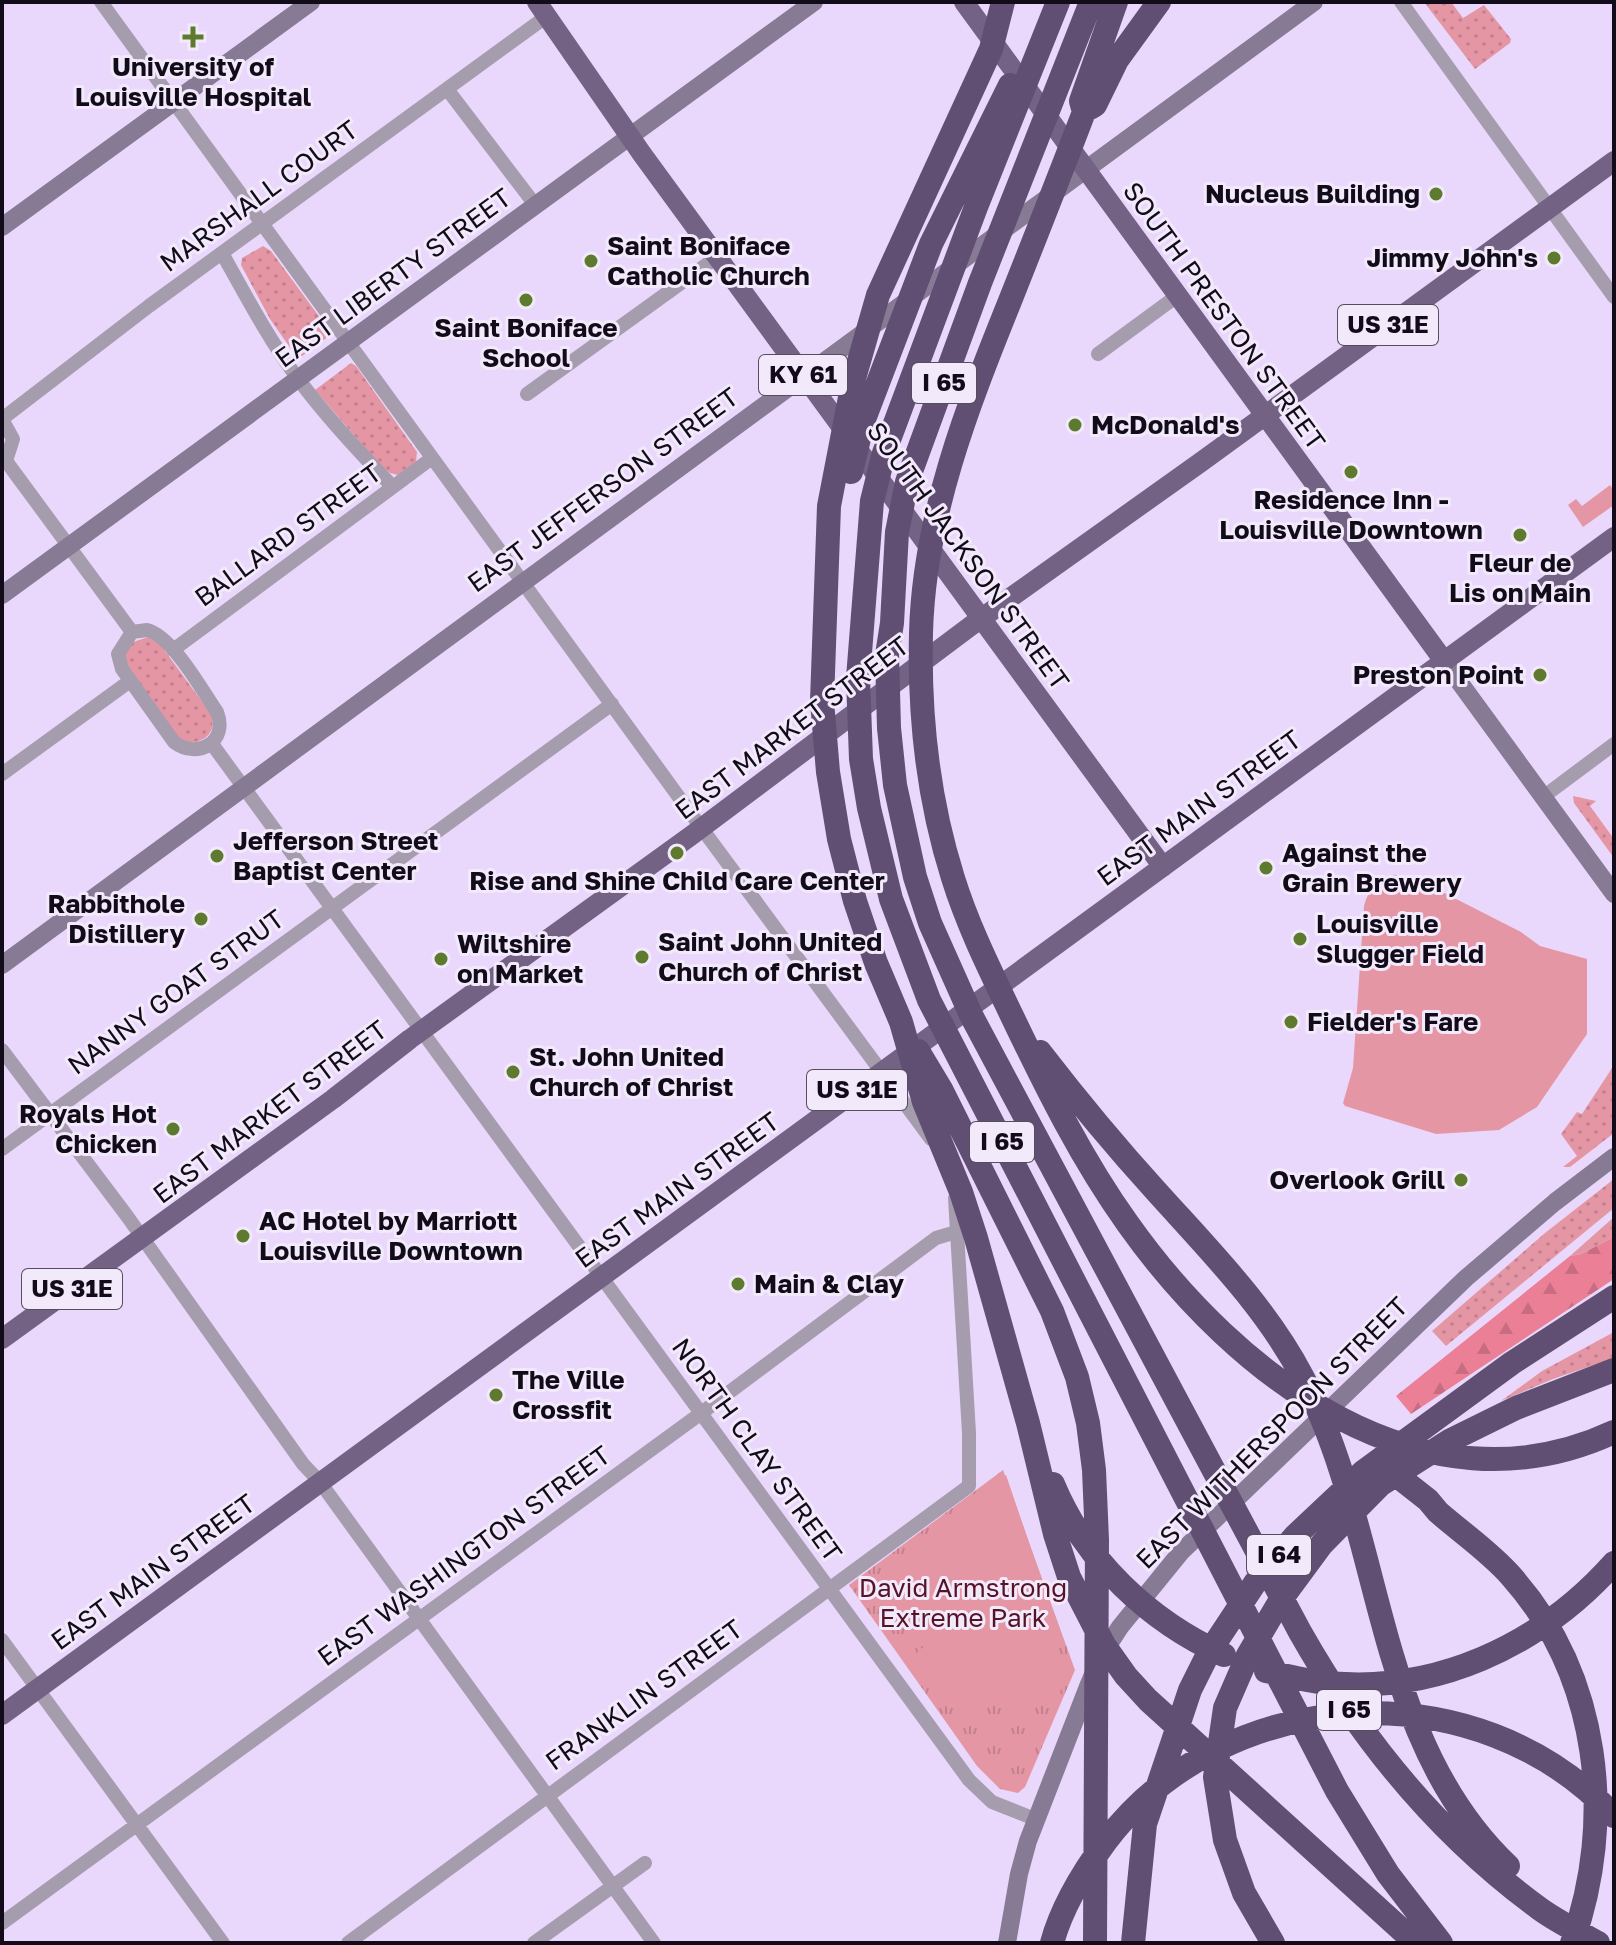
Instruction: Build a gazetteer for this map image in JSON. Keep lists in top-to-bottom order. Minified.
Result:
{"streets":{"highway":["I 65","I 64"],"main road":["SOUTH PRESTON STREET","US 31E","KY 61","SOUTH JACKSON STREET","EAST MARKET STREET","EAST MAIN STREET"],"street":["MARSHALL COURT","EAST LIBERTY STREET","EAST JEFFERSON STREET","BALLARD STREET","NANNY GOAT STRUT","EAST WITHERSPOON STREET","NORTH CLAY STREET","EAST WASHINGTON STREET","FRANKLIN STREET"]},"crossings":[["MARSHALL COURT","SOUTH JACKSON STREET"],["EAST LIBERTY STREET","SOUTH JACKSON STREET"],["SOUTH PRESTON STREET","EAST JEFFERSON STREET"],["SOUTH PRESTON STREET","EAST MARKET STREET"],["SOUTH PRESTON STREET","EAST MAIN STREET"],["EAST JEFFERSON STREET","SOUTH JACKSON STREET"],["EAST JEFFERSON STREET","NORTH CLAY STREET"],["SOUTH JACKSON STREET","EAST MARKET STREET"],["SOUTH JACKSON STREET","EAST MAIN STREET"],["EAST MARKET STREET","NORTH CLAY STREET"],["EAST MAIN STREET","NORTH CLAY STREET"],["NANNY GOAT STRUT","NORTH CLAY STREET"],["EAST WITHERSPOON STREET","NORTH CLAY STREET"],["NORTH CLAY STREET","EAST WASHINGTON STREET"],["NORTH CLAY STREET","FRANKLIN STREET"],["EAST WASHINGTON STREET","FRANKLIN STREET"]],"parks":["David Armstrong Extreme Park"],"places":{"health":["University of Louisville Hospital"],"other":["Nucleus Building","Jimmy John's","Saint Boniface Catholic Church","Saint Boniface School","McDonald's","Residence Inn - Louisville Downtown","Fleur de Lis on Main","Preston Point","Rise and Shine Child Care Center","Jefferson Street Baptist Center","Against the Grain Brewery","Rabbithole Distillery","Louisville Slugger Field","Saint John United Church of Christ","Wiltshire on Market","Fielder's Fare","St. John United Church of Christ","Royals Hot Chicken","Overlook Grill","AC Hotel by Marriott Louisville Downtown","Main & Clay","The Ville Crossfit"]}}
